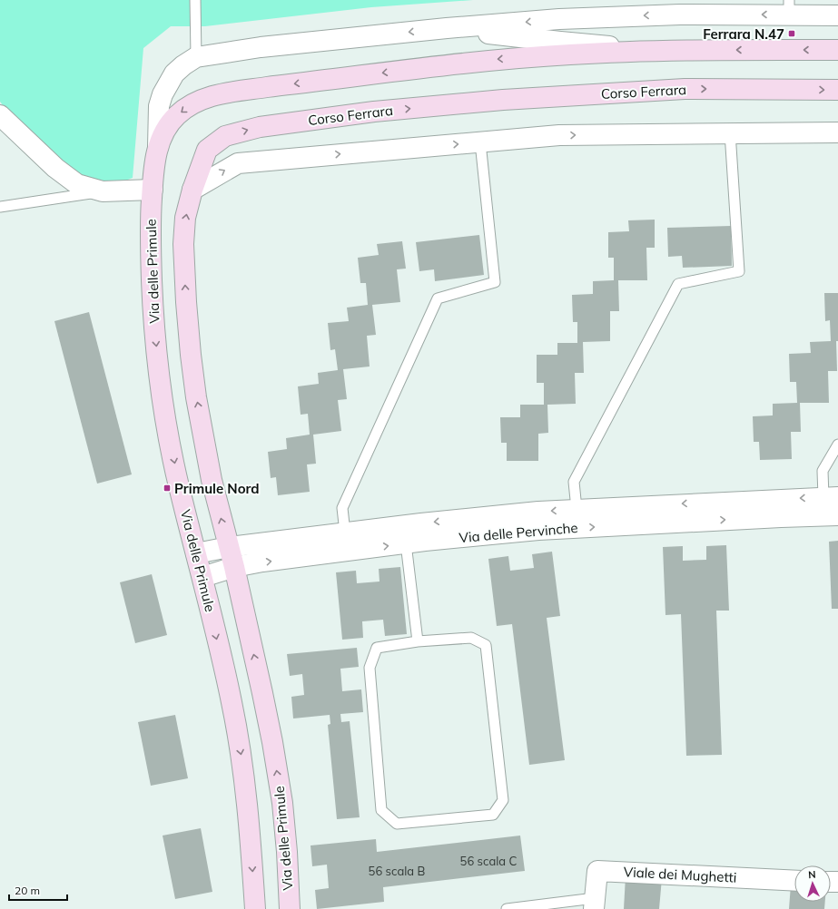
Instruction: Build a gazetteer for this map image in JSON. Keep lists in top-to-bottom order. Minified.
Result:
{"streets":{"main road":["Corso Ferrara","Via delle Primule"],"street":["Via delle Pervinche","Viale dei Mughetti"]},"crossings":[["Corso Ferrara","Via delle Primule"],["Via delle Primule","Via delle Pervinche"]],"places":{"transit":["Ferrara N.47","Primule Nord"]},"house_numbers":["56 scala C","56 scala B"],"scale_bar":"20 m","north":"top"}
